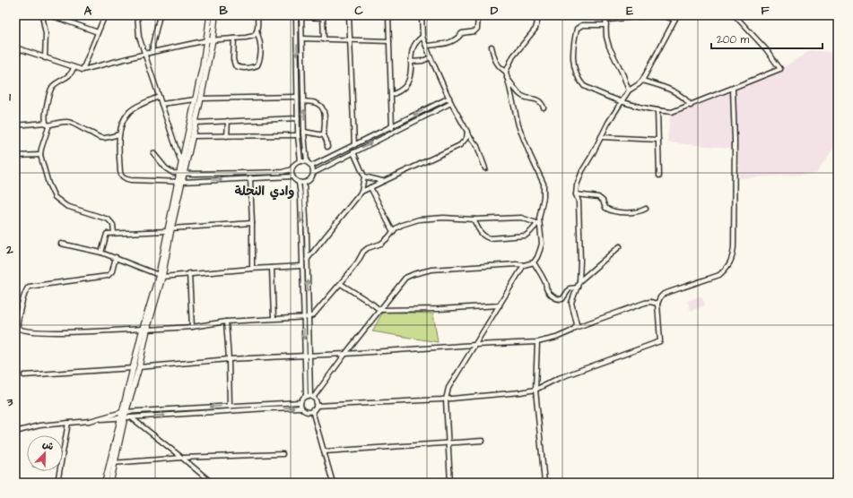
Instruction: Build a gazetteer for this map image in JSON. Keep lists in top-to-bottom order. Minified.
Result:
{"districts":["وادي النحلة"],"scale_bar":"200 m","north":"top right","grid":{"columns":["A","B","C","D","E","F"],"rows":["1","2","3"]}}
